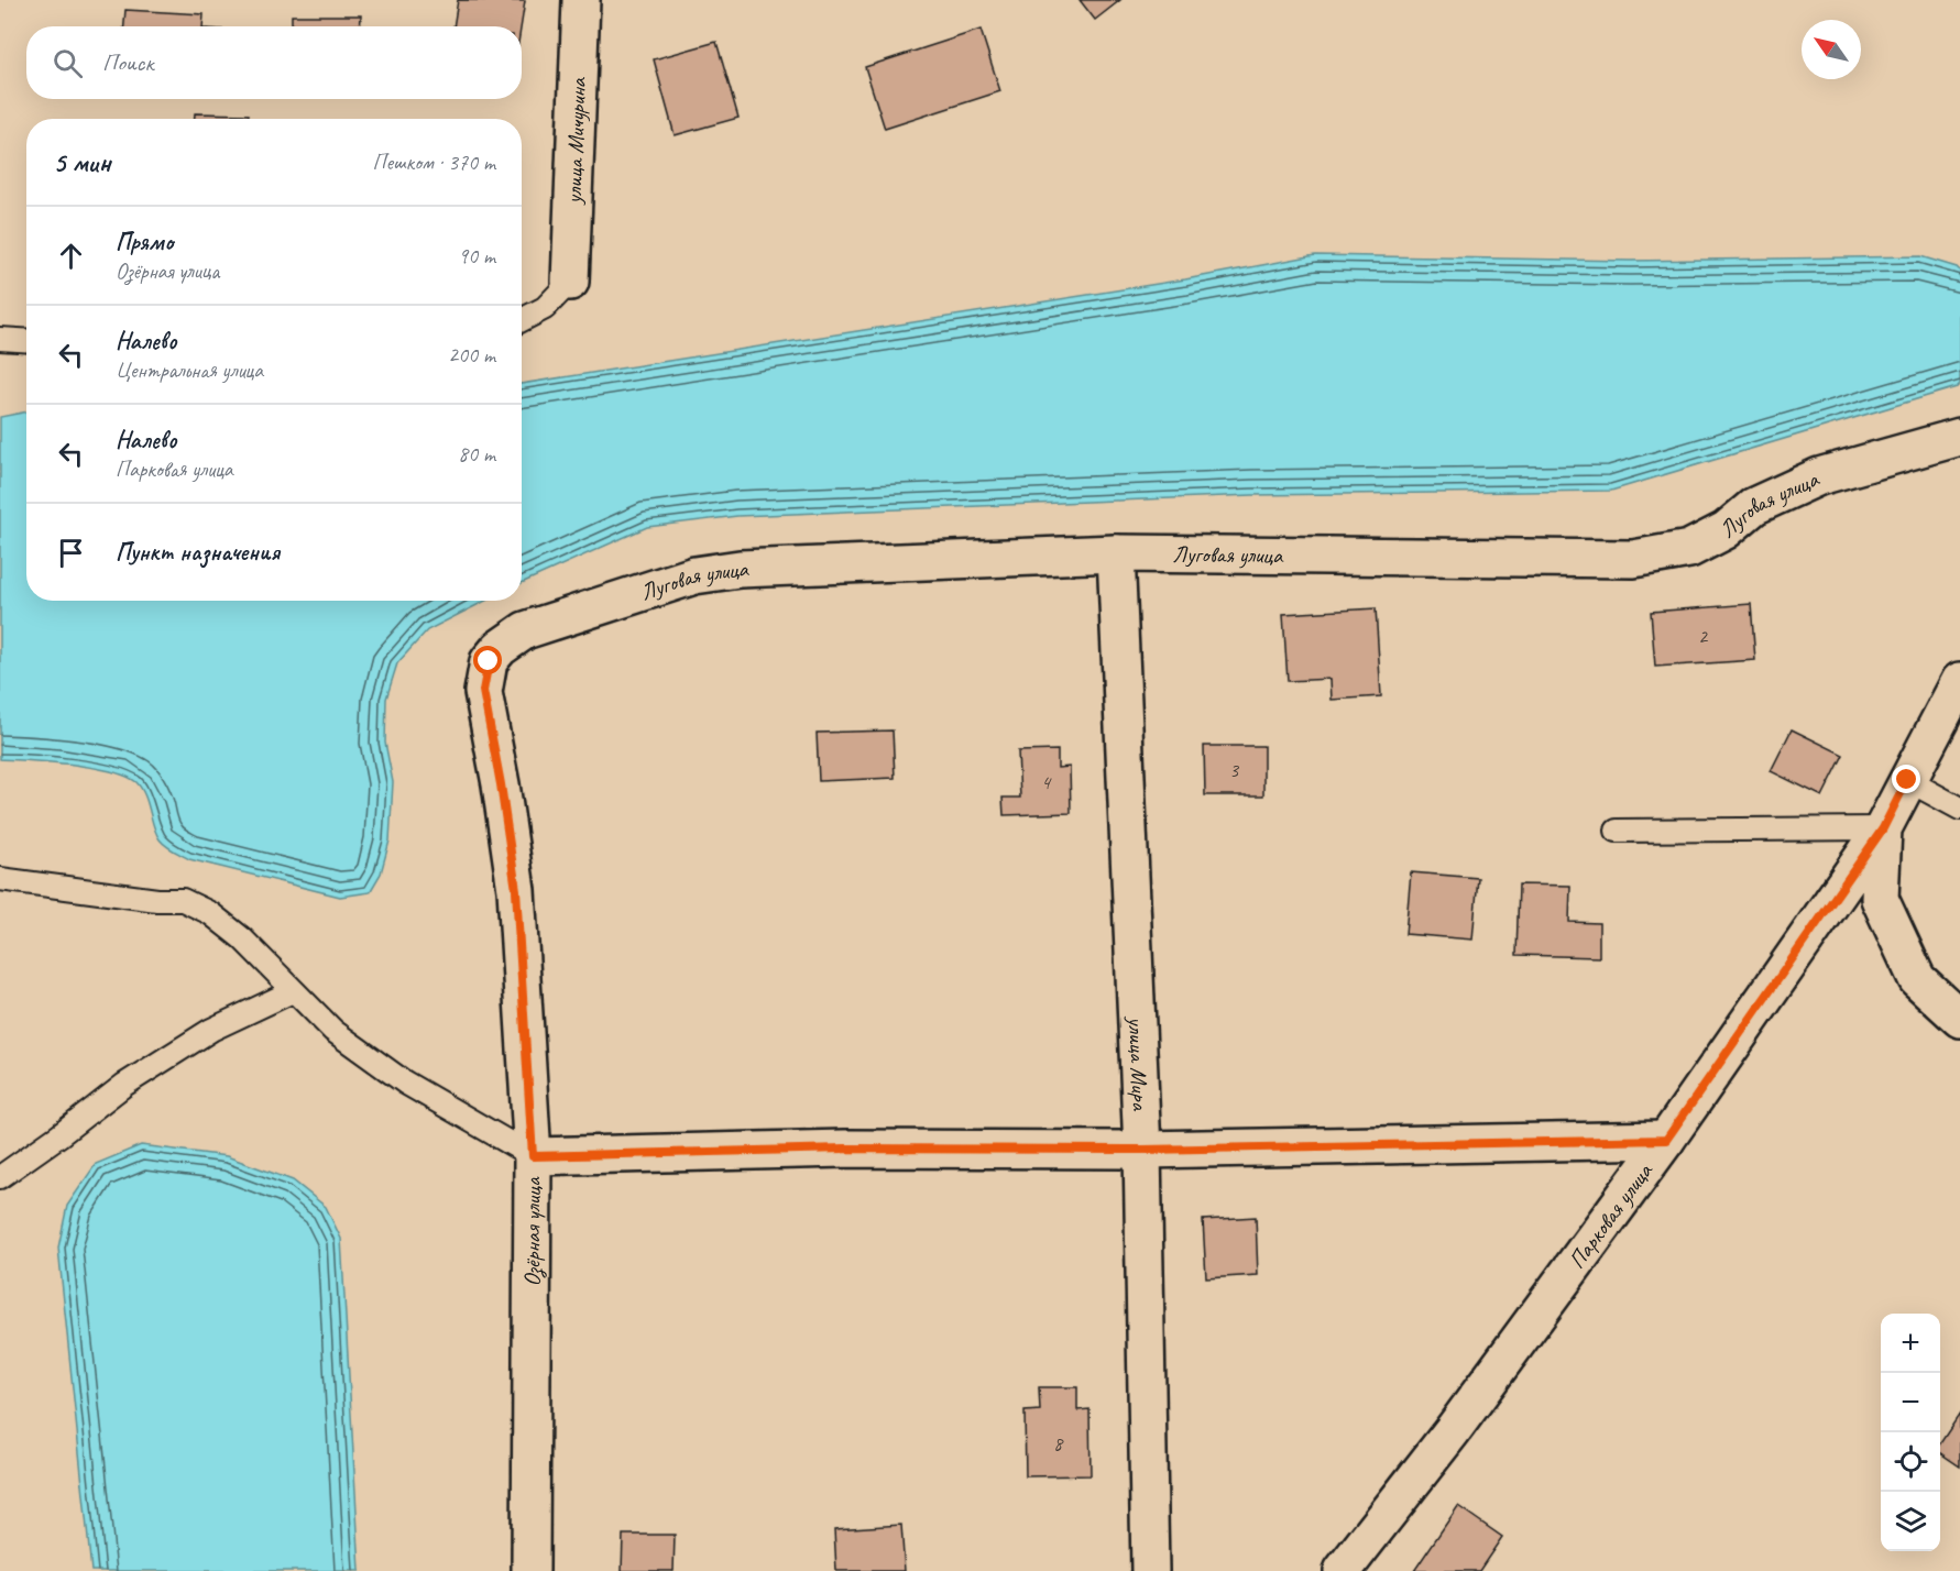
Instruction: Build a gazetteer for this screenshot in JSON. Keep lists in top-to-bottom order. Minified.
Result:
{"streets":{"street":["улица Мичурина","Луговая улица","улица Мира","Парковая улица","Озёрная улица"]},"crossings":[["Луговая улица","улица Мира"],["Луговая улица","Озёрная улица"]],"house_numbers":["2","3","4","8"],"north":"top left","page":{"search":"Поиск","heading":["5 мин","Пешком · 370 m"],"list":[["Прямо","Озёрная улица","90 m"],["Налево","Центральная улица","200 m"],["Налево","Парковая улица","80 m"],"Пункт назначения"],"map_buttons":["+","−"]}}
